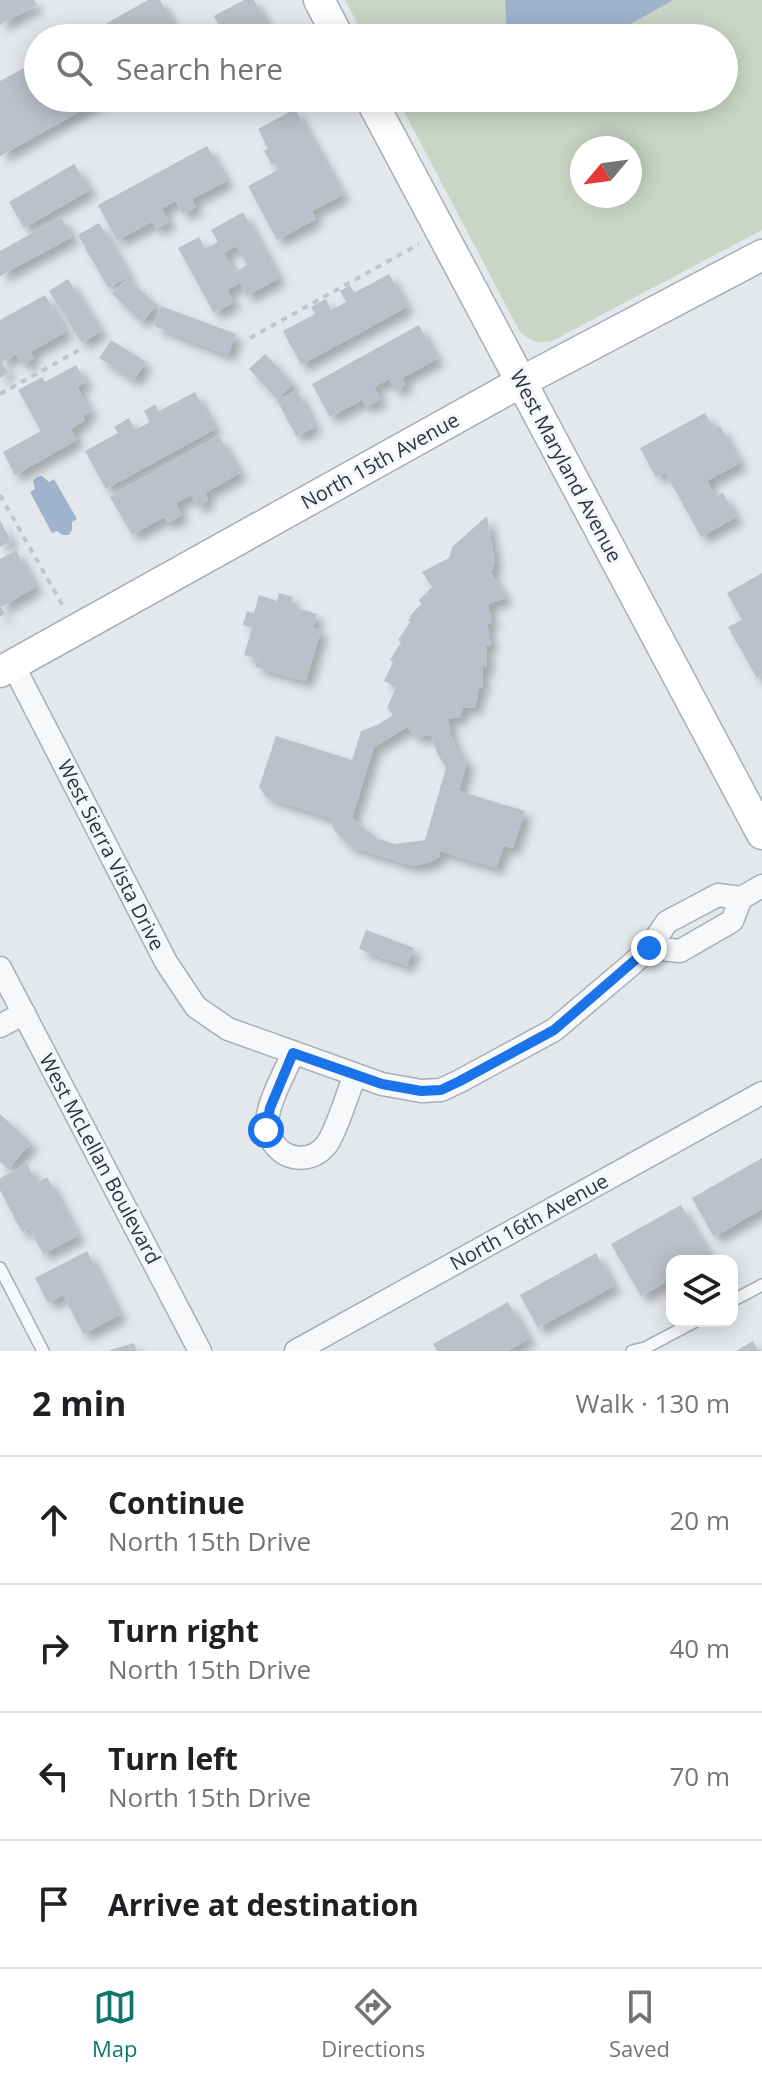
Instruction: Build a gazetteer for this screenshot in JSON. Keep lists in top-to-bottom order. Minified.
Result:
{"streets":{"street":["North 15th Avenue","West Maryland Avenue","West Sierra Vista Drive","West McLellan Boulevard","North 16th Avenue"]},"crossings":[["North 15th Avenue","West Maryland Avenue"],["North 15th Avenue","West Sierra Vista Drive"]],"north":"bottom left","page":{"search":"Search here","heading":["2 min","Walk · 130 m"],"list":[["Continue","North 15th Drive","20 m"],["Turn right","North 15th Drive","40 m"],["Turn left","North 15th Drive","70 m"],"Arrive at destination"],"nav":["Map","Directions","Saved"]}}
